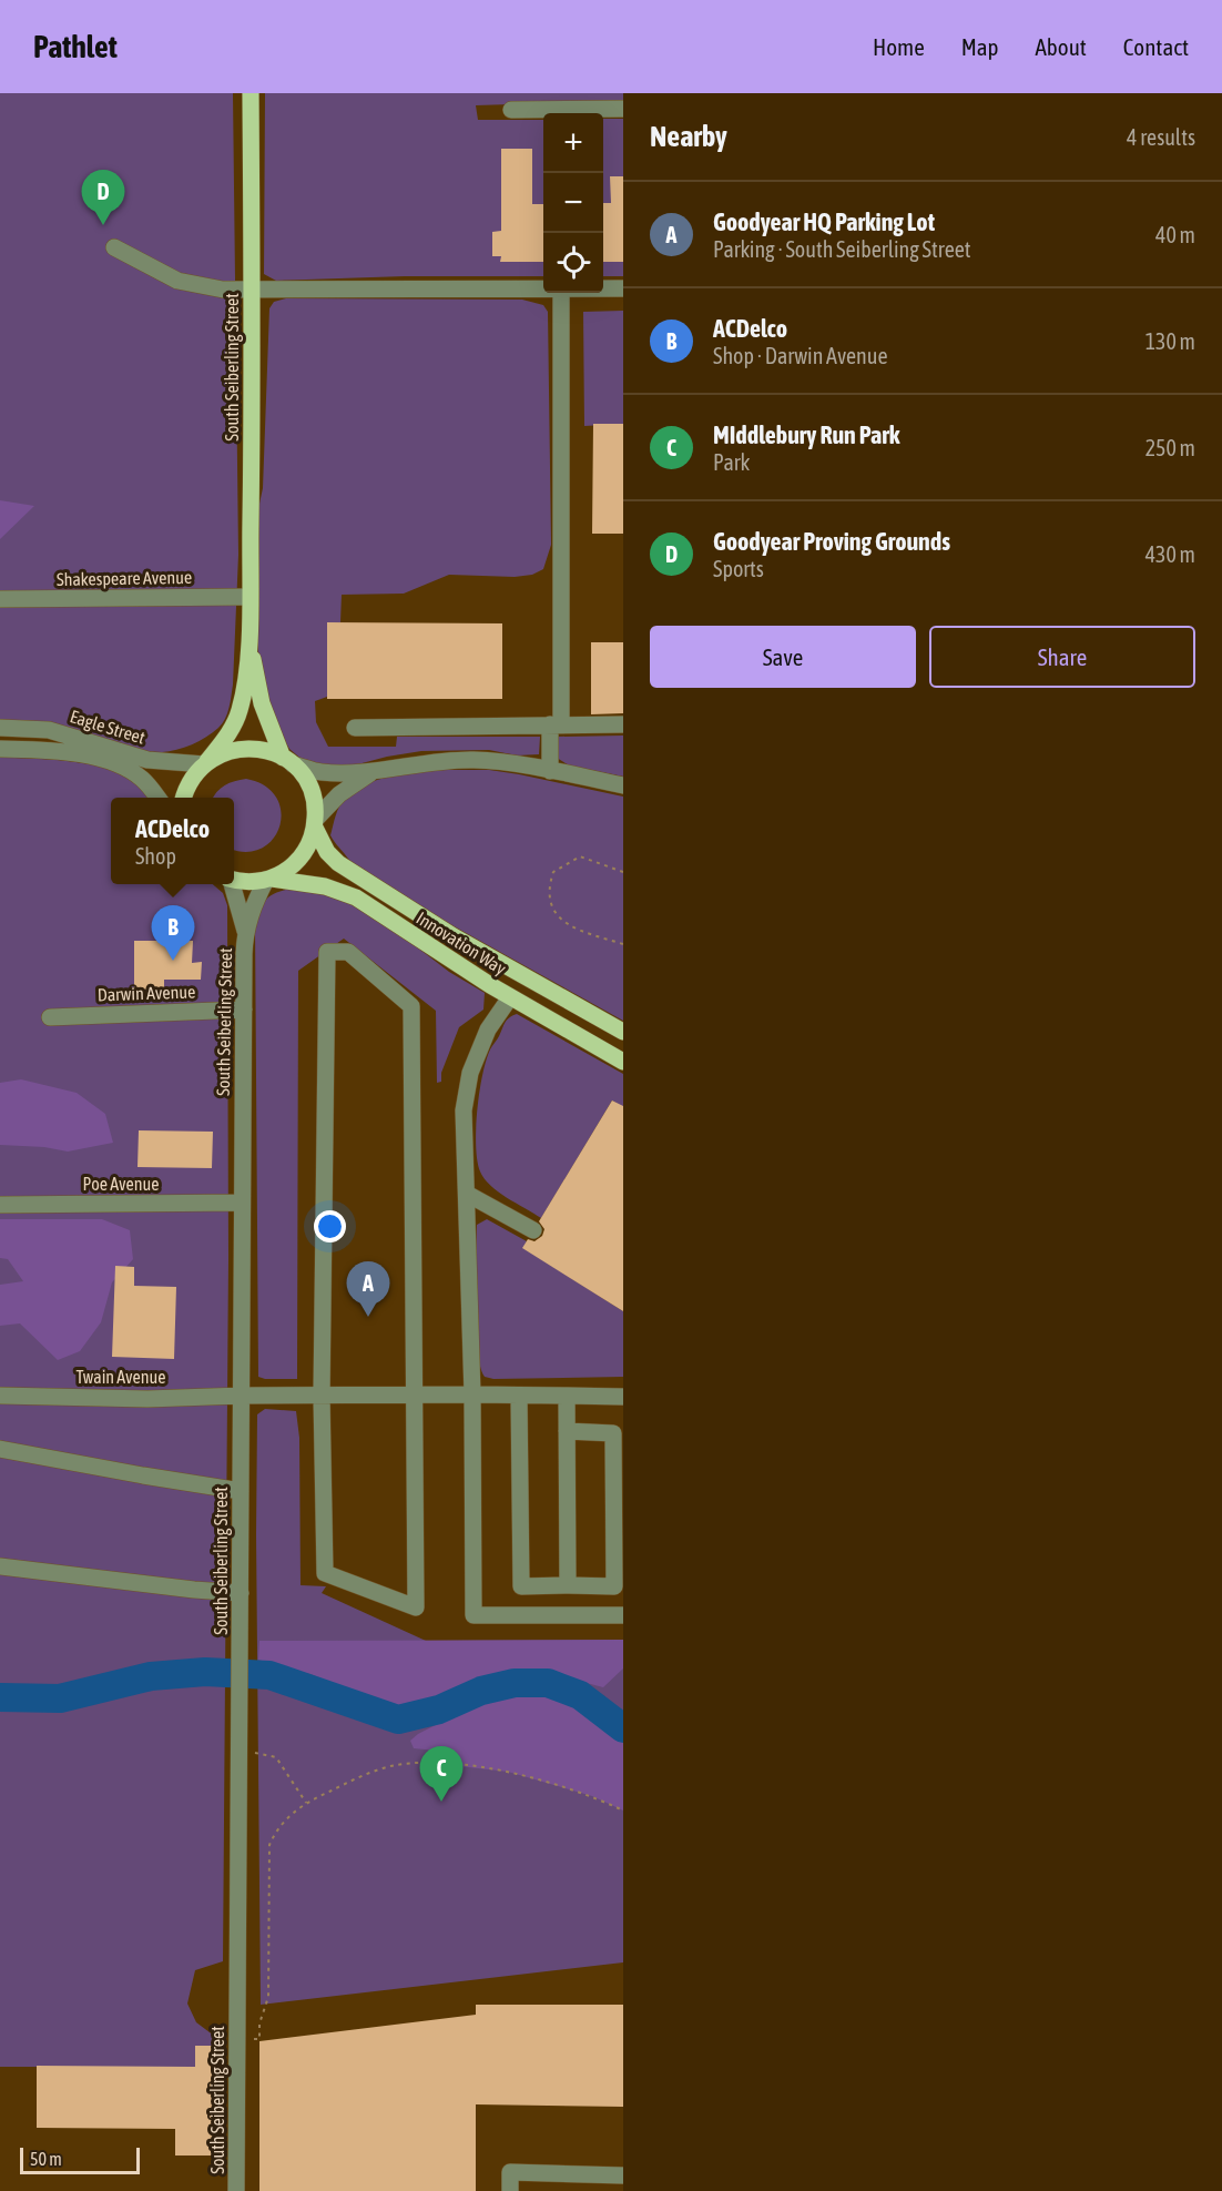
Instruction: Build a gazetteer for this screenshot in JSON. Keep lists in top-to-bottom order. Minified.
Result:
{"streets":{"main road":["South Seiberling Street","Innovation Way"],"street":["Shakespeare Avenue","Eagle Street","Darwin Avenue","Poe Avenue","Twain Avenue"]},"crossings":[["South Seiberling Street","Shakespeare Avenue"],["South Seiberling Street","Eagle Street"],["South Seiberling Street","Innovation Way"],["South Seiberling Street","Darwin Avenue"],["South Seiberling Street","Poe Avenue"],["South Seiberling Street","Twain Avenue"]],"scale_bar":"50 m","page":{"header":"Pathlet","nav":["Home","Map","About","Contact"],"heading":["Nearby","4 results"],"map_buttons":["+","−"],"pins":["D","B","A","C"],"list":[{"mark":"A","name":"Goodyear HQ Parking Lot","note":"Parking · South Seiberling Street","value":"40 m"},{"mark":"B","name":"ACDelco","note":"Shop · Darwin Avenue","value":"130 m"},{"mark":"C","name":"MIddlebury Run Park","note":"Park","value":"250 m"},{"mark":"D","name":"Goodyear Proving Grounds","note":"Sports","value":"430 m"}],"buttons":["Save","Share"],"popup":["ACDelco","Shop"],"scale":"50 m"}}
